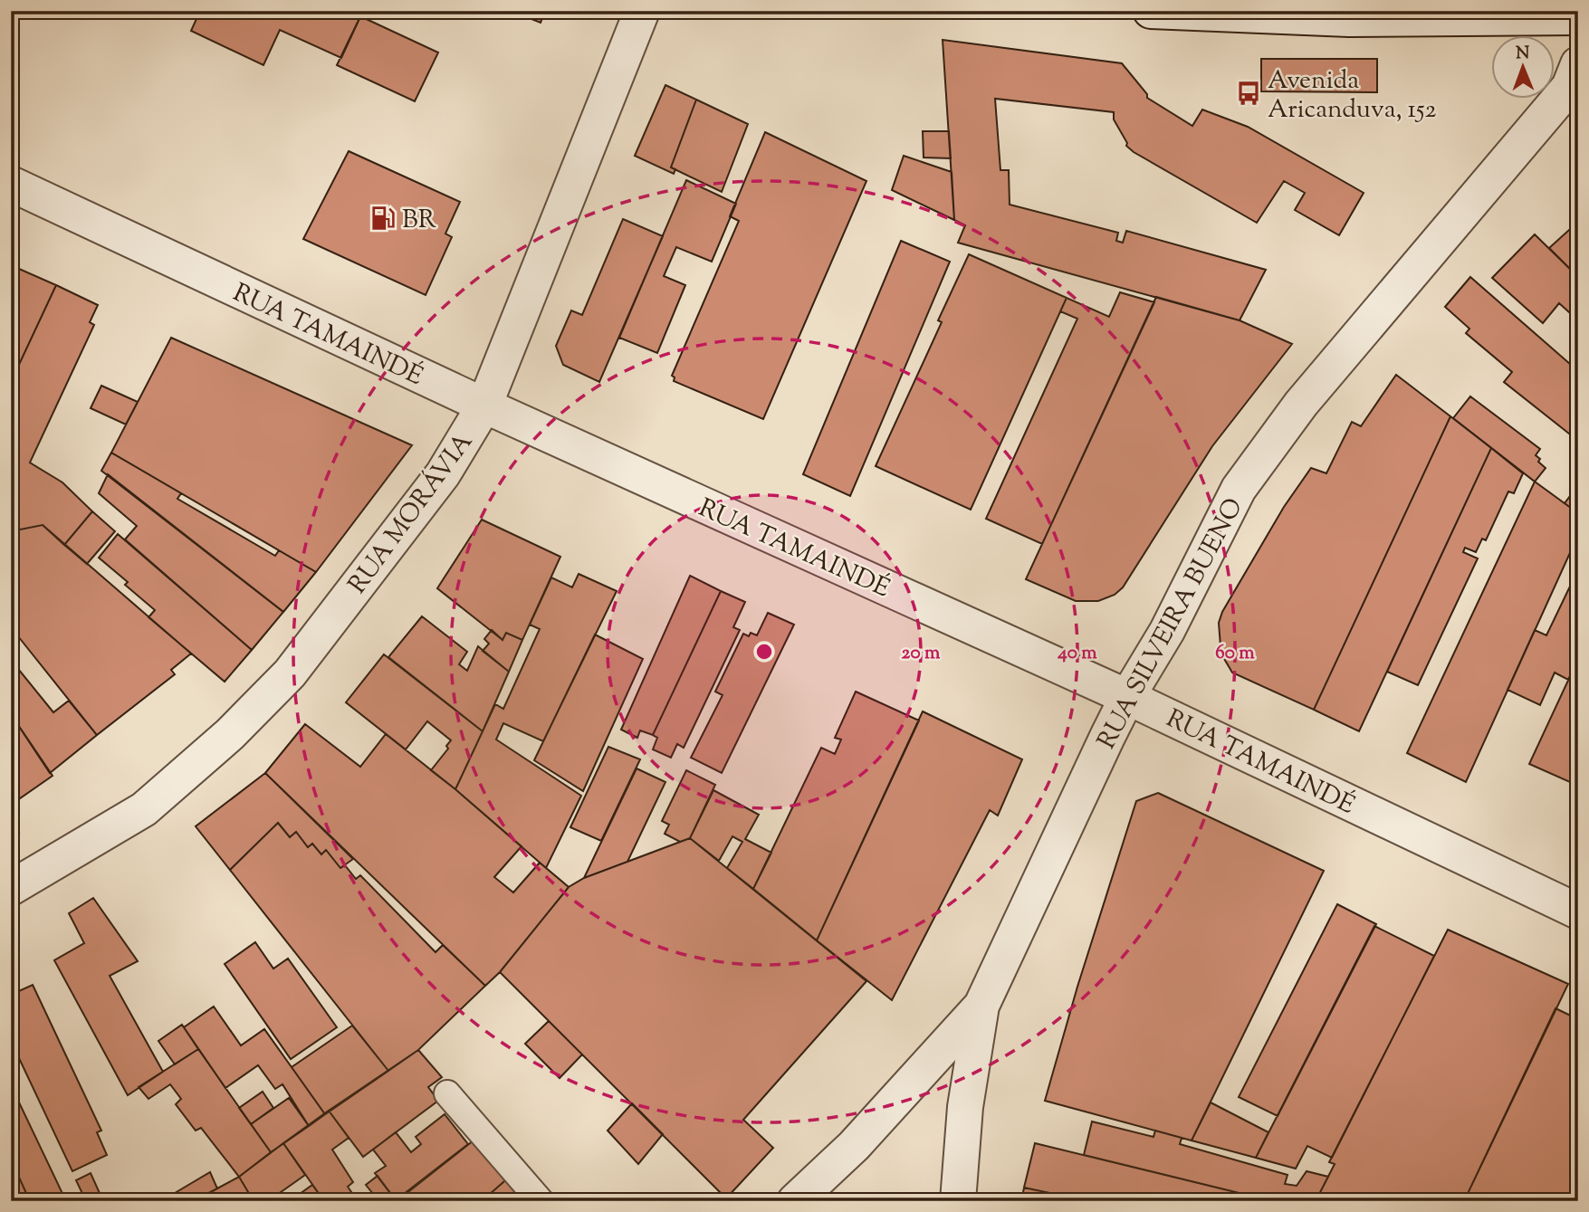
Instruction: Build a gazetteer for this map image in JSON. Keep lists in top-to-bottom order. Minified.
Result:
{"streets":{"street":["RUA TAMAINDÉ","RUA MORÁVIA","RUA SILVEIRA BUENO"]},"crossings":[["RUA TAMAINDÉ","RUA MORÁVIA"],["RUA TAMAINDÉ","RUA SILVEIRA BUENO"]],"places":{"bus stop":["Avenida Aricanduva, 152"],"fuel station":["BR"]},"north":"top","rings":["20 m","40 m","60 m"]}
